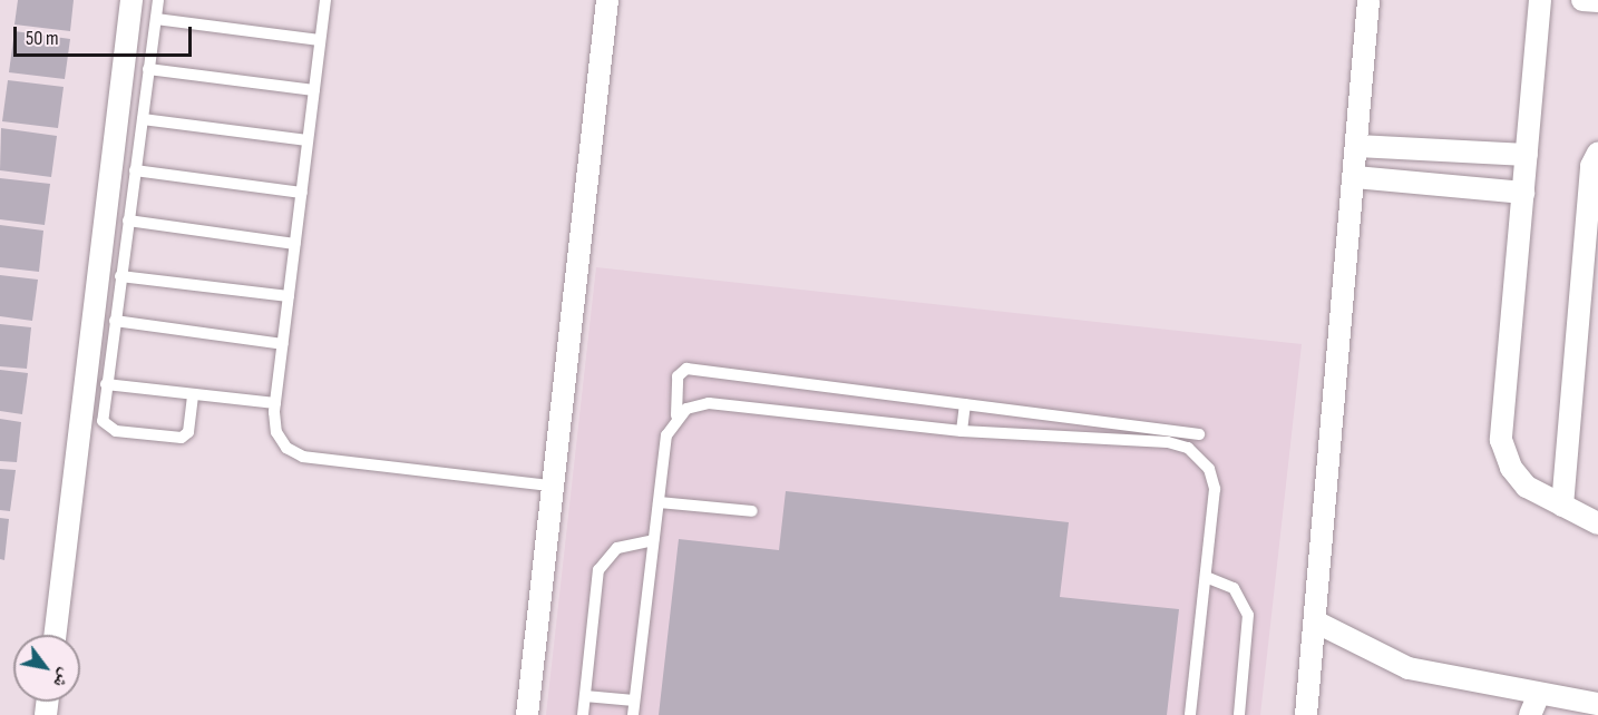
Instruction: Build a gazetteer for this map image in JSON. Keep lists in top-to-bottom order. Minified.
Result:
{"scale_bar":"50 m","north":"bottom right"}
